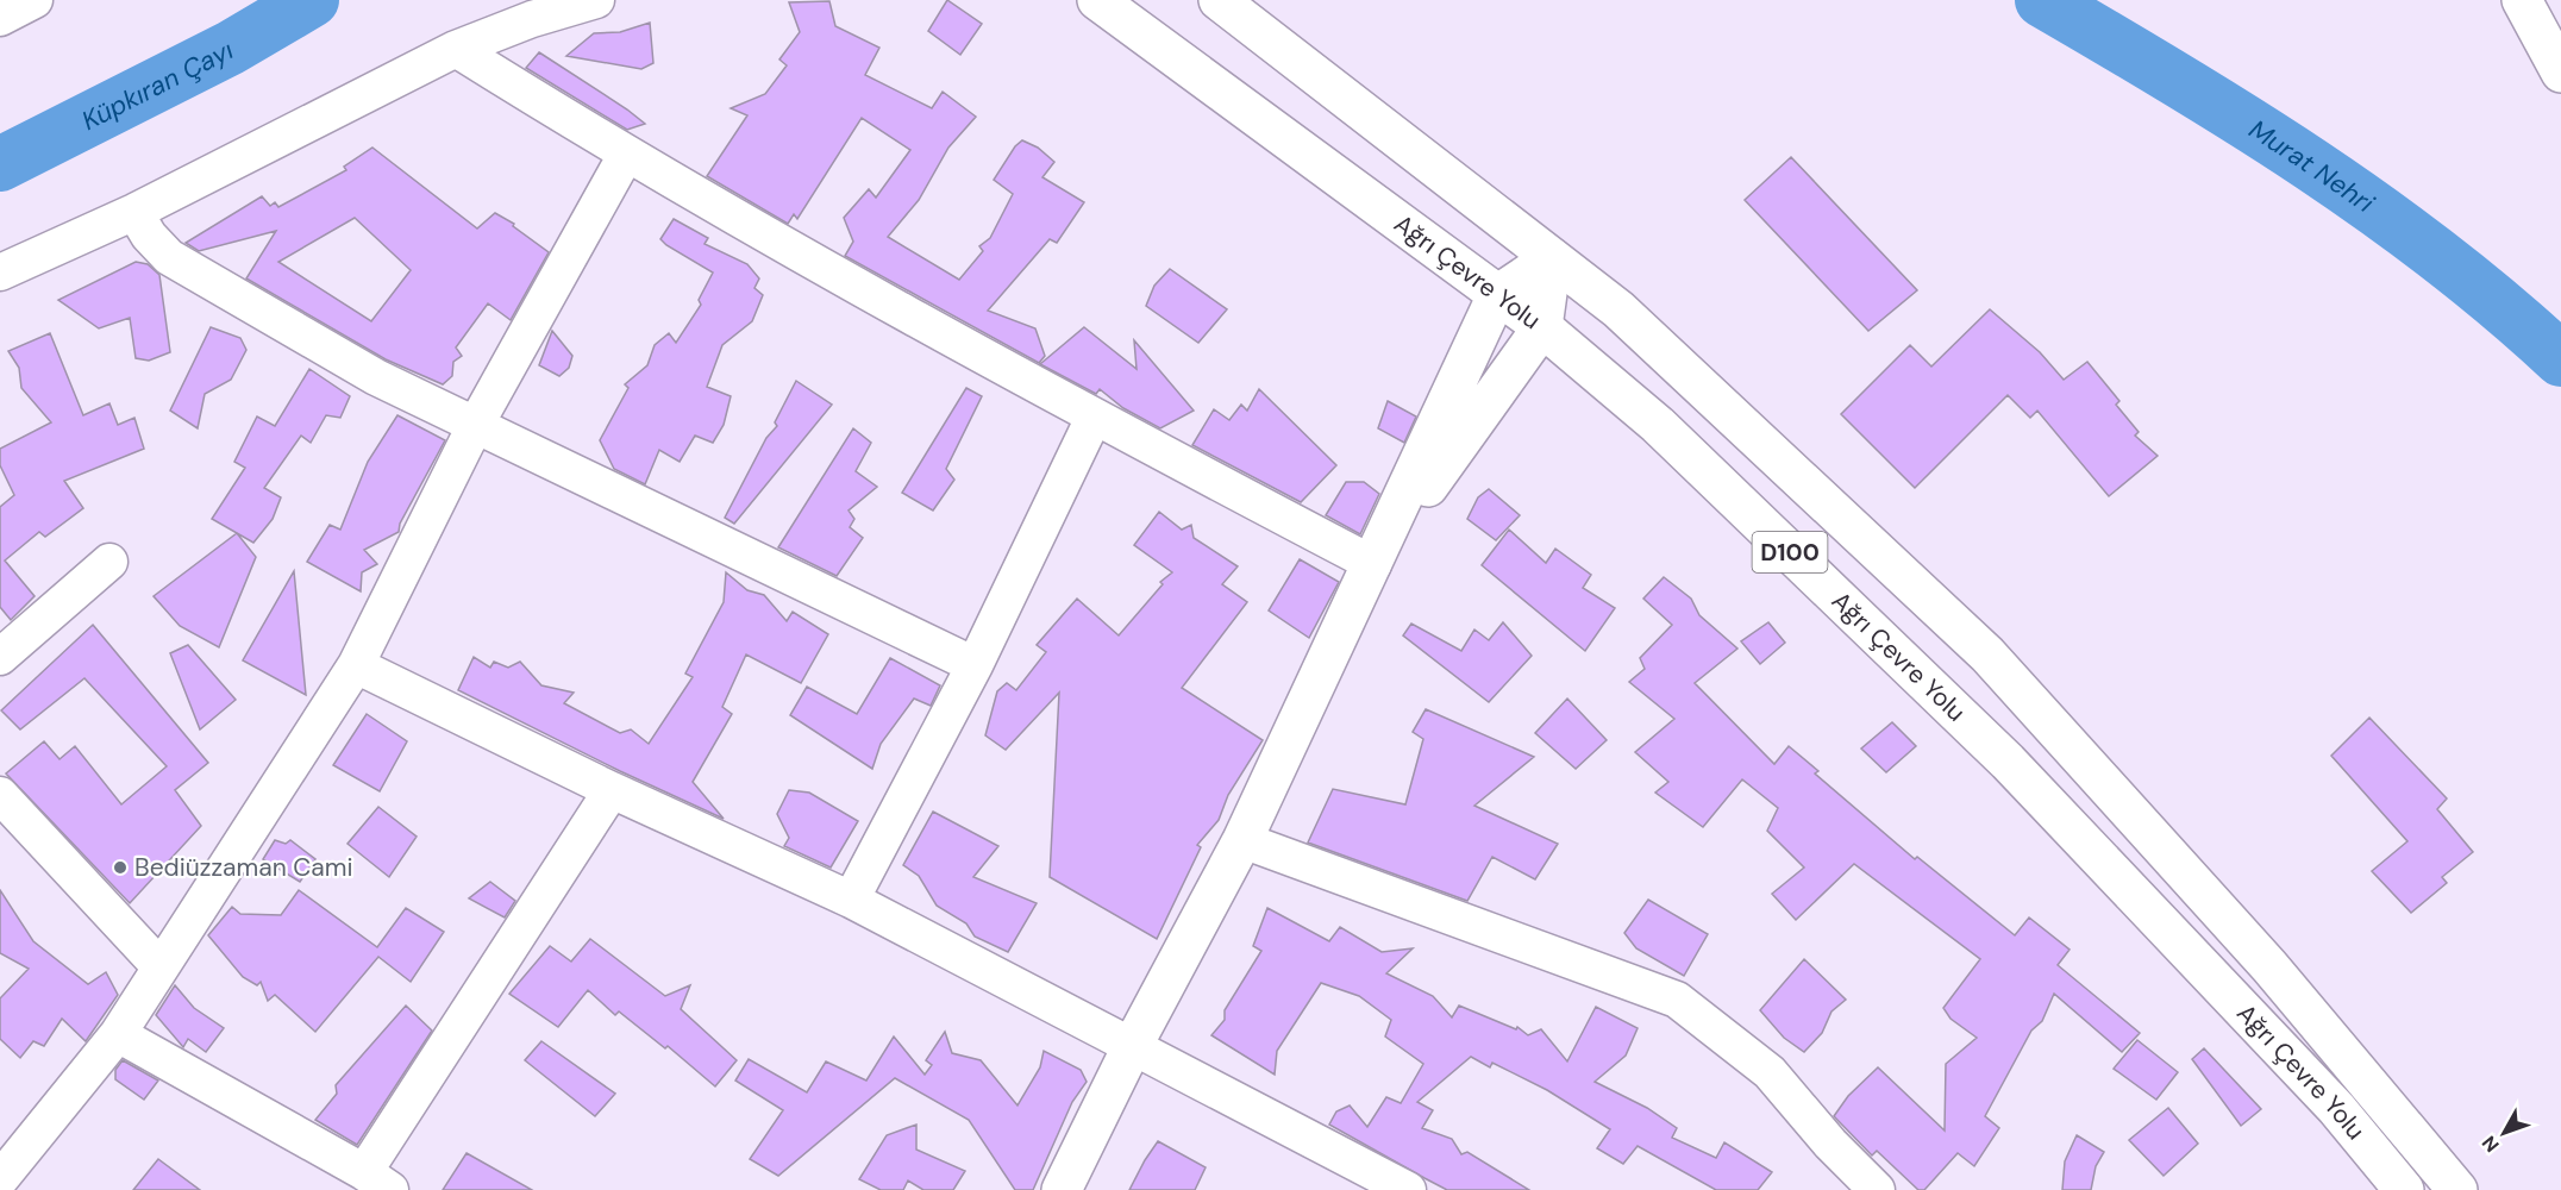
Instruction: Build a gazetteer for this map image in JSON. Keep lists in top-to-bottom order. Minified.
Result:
{"streets":{"main road":["Ağrı Çevre Yolu","D100"]},"water":["Küpkıran Çayı","Murat Nehri"],"places":["Bediüzzaman Cami"],"north":"bottom left"}
